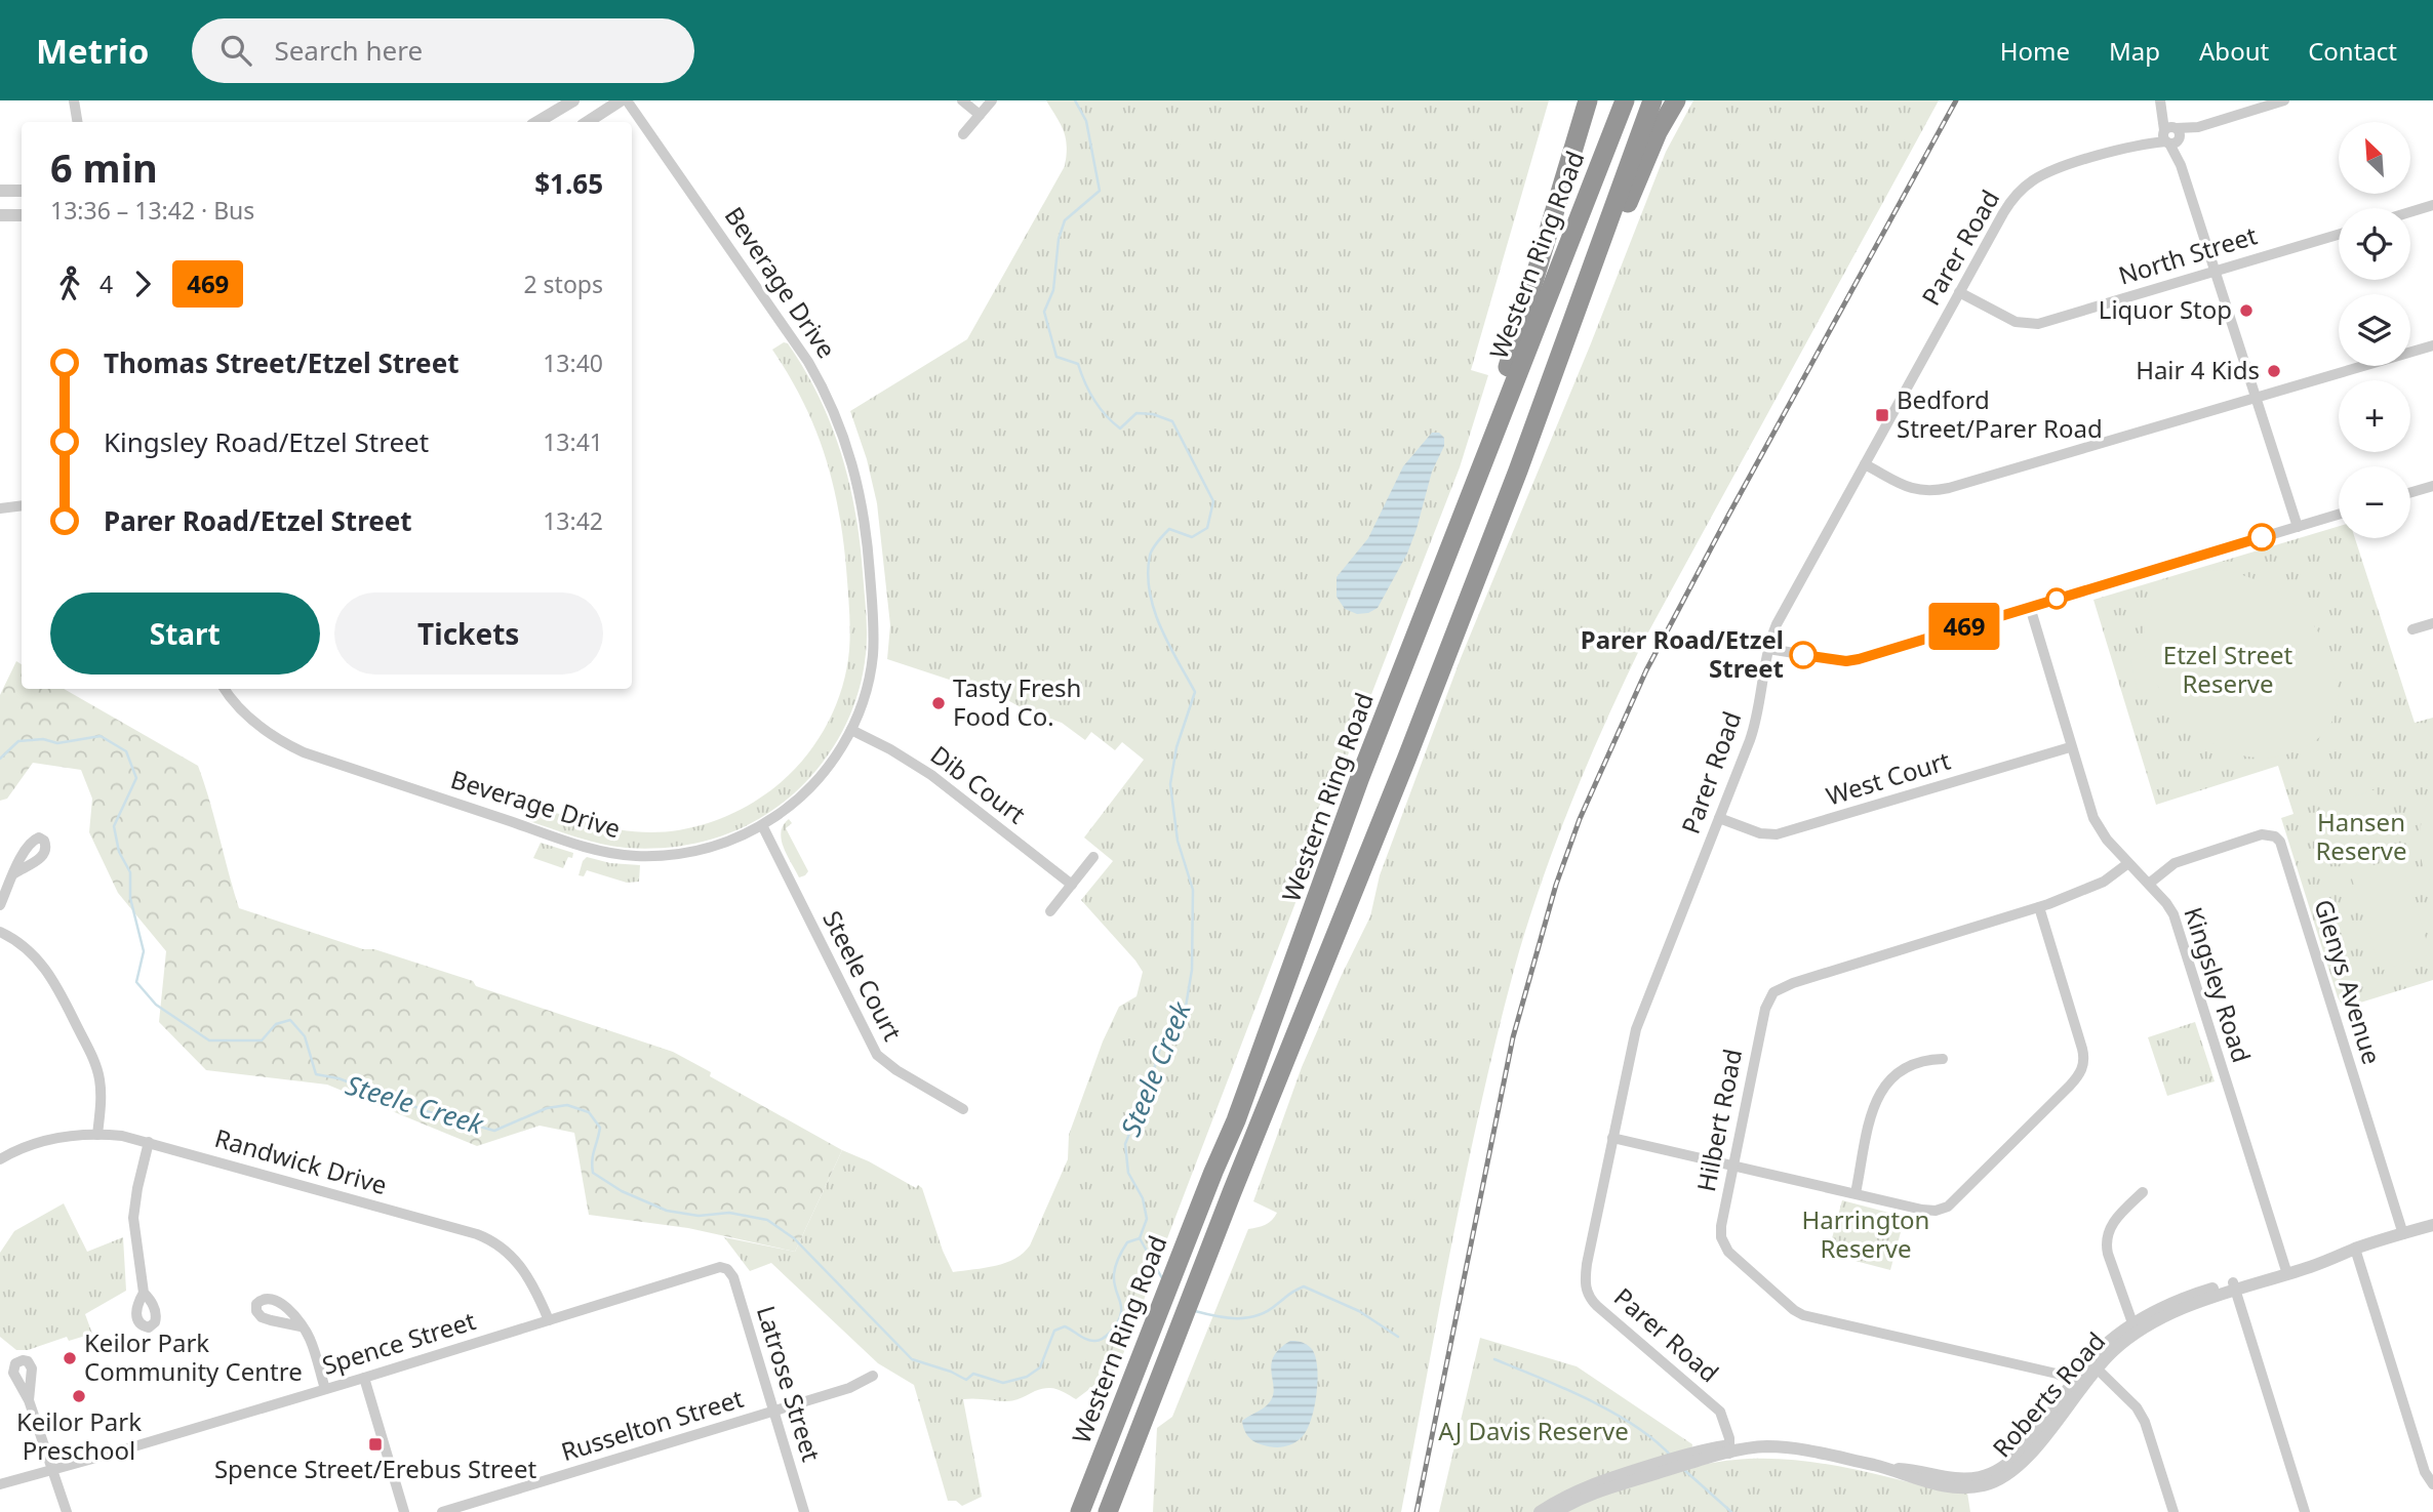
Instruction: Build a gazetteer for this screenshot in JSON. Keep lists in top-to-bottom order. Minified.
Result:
{"streets":{"highway":["Western Ring Road"],"street":["Parer Road","North Street","Beverage Drive","West Court","Dib Court","Steele Court","Glenys Avenue","Kingsley Road","Hilbert Road","Randwick Drive","Spence Street","Latrose Street","Roberts Road","Russelton Street"]},"crossings":[["Parer Road","North Street"],["Parer Road","West Court"],["Parer Road","Roberts Road"],["Beverage Drive","Dib Court"],["Beverage Drive","Steele Court"],["West Court","Kingsley Road"],["Glenys Avenue","Kingsley Road"],["Glenys Avenue","Roberts Road"],["Kingsley Road","Hilbert Road"],["Kingsley Road","Roberts Road"],["Hilbert Road","Roberts Road"],["Randwick Drive","Spence Street"],["Spence Street","Latrose Street"],["Latrose Street","Russelton Street"]],"water":["Steele Creek"],"parks":["Etzel Street Reserve","Hansen Reserve","Harrington Reserve","AJ Davis Reserve"],"places":{"other":["Liquor Stop","Hair 4 Kids","Parer Road/Etzel Street","Tasty Fresh Food Co.","Keilor Park Community Centre","Keilor Park Preschool"],"transit":["Bedford Street/Parer Road","Spence Street/Erebus Street"]},"lines":["bus line 469"],"north":"top left","page":{"header":"Metrio","search":"Search here","nav":["Home","Map","About","Contact"],"on_map":"469","map_buttons":["+","−"],"heading":["6 min","13:36 – 13:42 · Bus","$1.65"],"legs":["4","469","2 stops"],"list":[{"name":"Thomas Street/Etzel Street","value":"13:40"},{"name":"Kingsley Road/Etzel Street","value":"13:41"},{"name":"Parer Road/Etzel Street","value":"13:42"}],"buttons":["Start","Tickets"]}}
